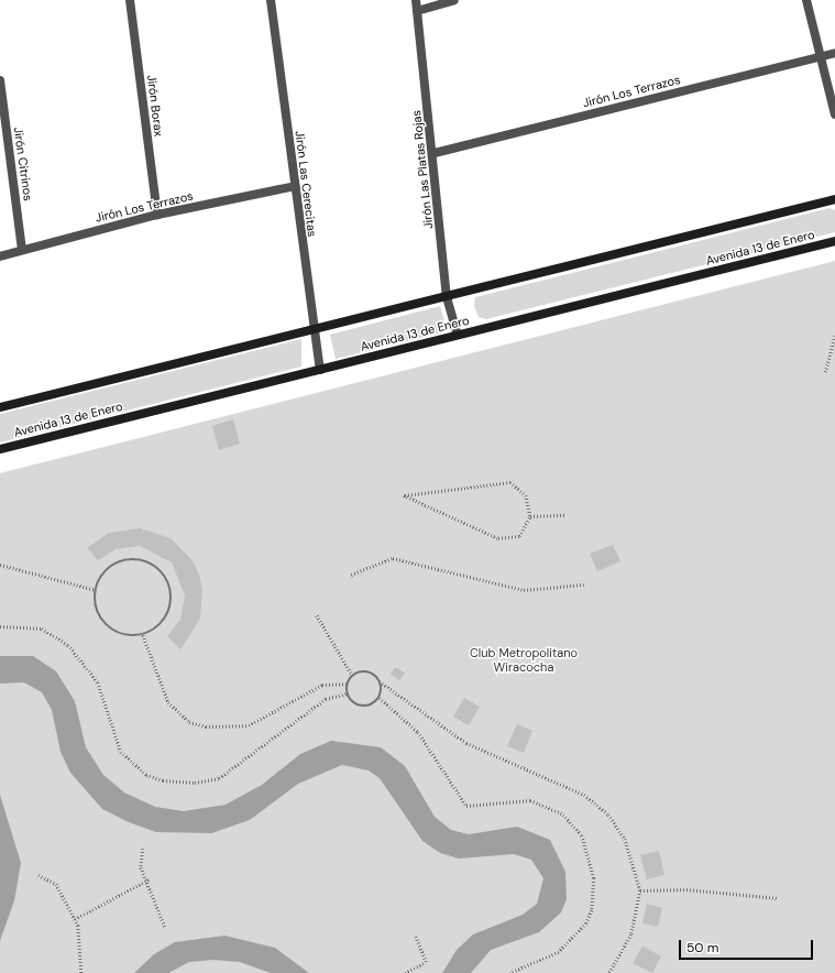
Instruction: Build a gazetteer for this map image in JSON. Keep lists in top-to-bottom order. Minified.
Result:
{"streets":{"main road":["Avenida 13 de Enero"],"street":["Jirón Los Terrazos","Jirón Borax","Jirón Citrinos","Jirón Las Platas Rojas","Jirón Las Cerecitas"]},"crossings":[["Jirón Los Terrazos","Jirón Borax"],["Jirón Los Terrazos","Jirón Citrinos"],["Jirón Los Terrazos","Jirón Las Platas Rojas"],["Jirón Los Terrazos","Jirón Las Cerecitas"],["Jirón Las Platas Rojas","Avenida 13 de Enero"],["Jirón Las Cerecitas","Avenida 13 de Enero"]],"parks":["Club Metropolitano Wiracocha"],"scale_bar":"50 m"}
